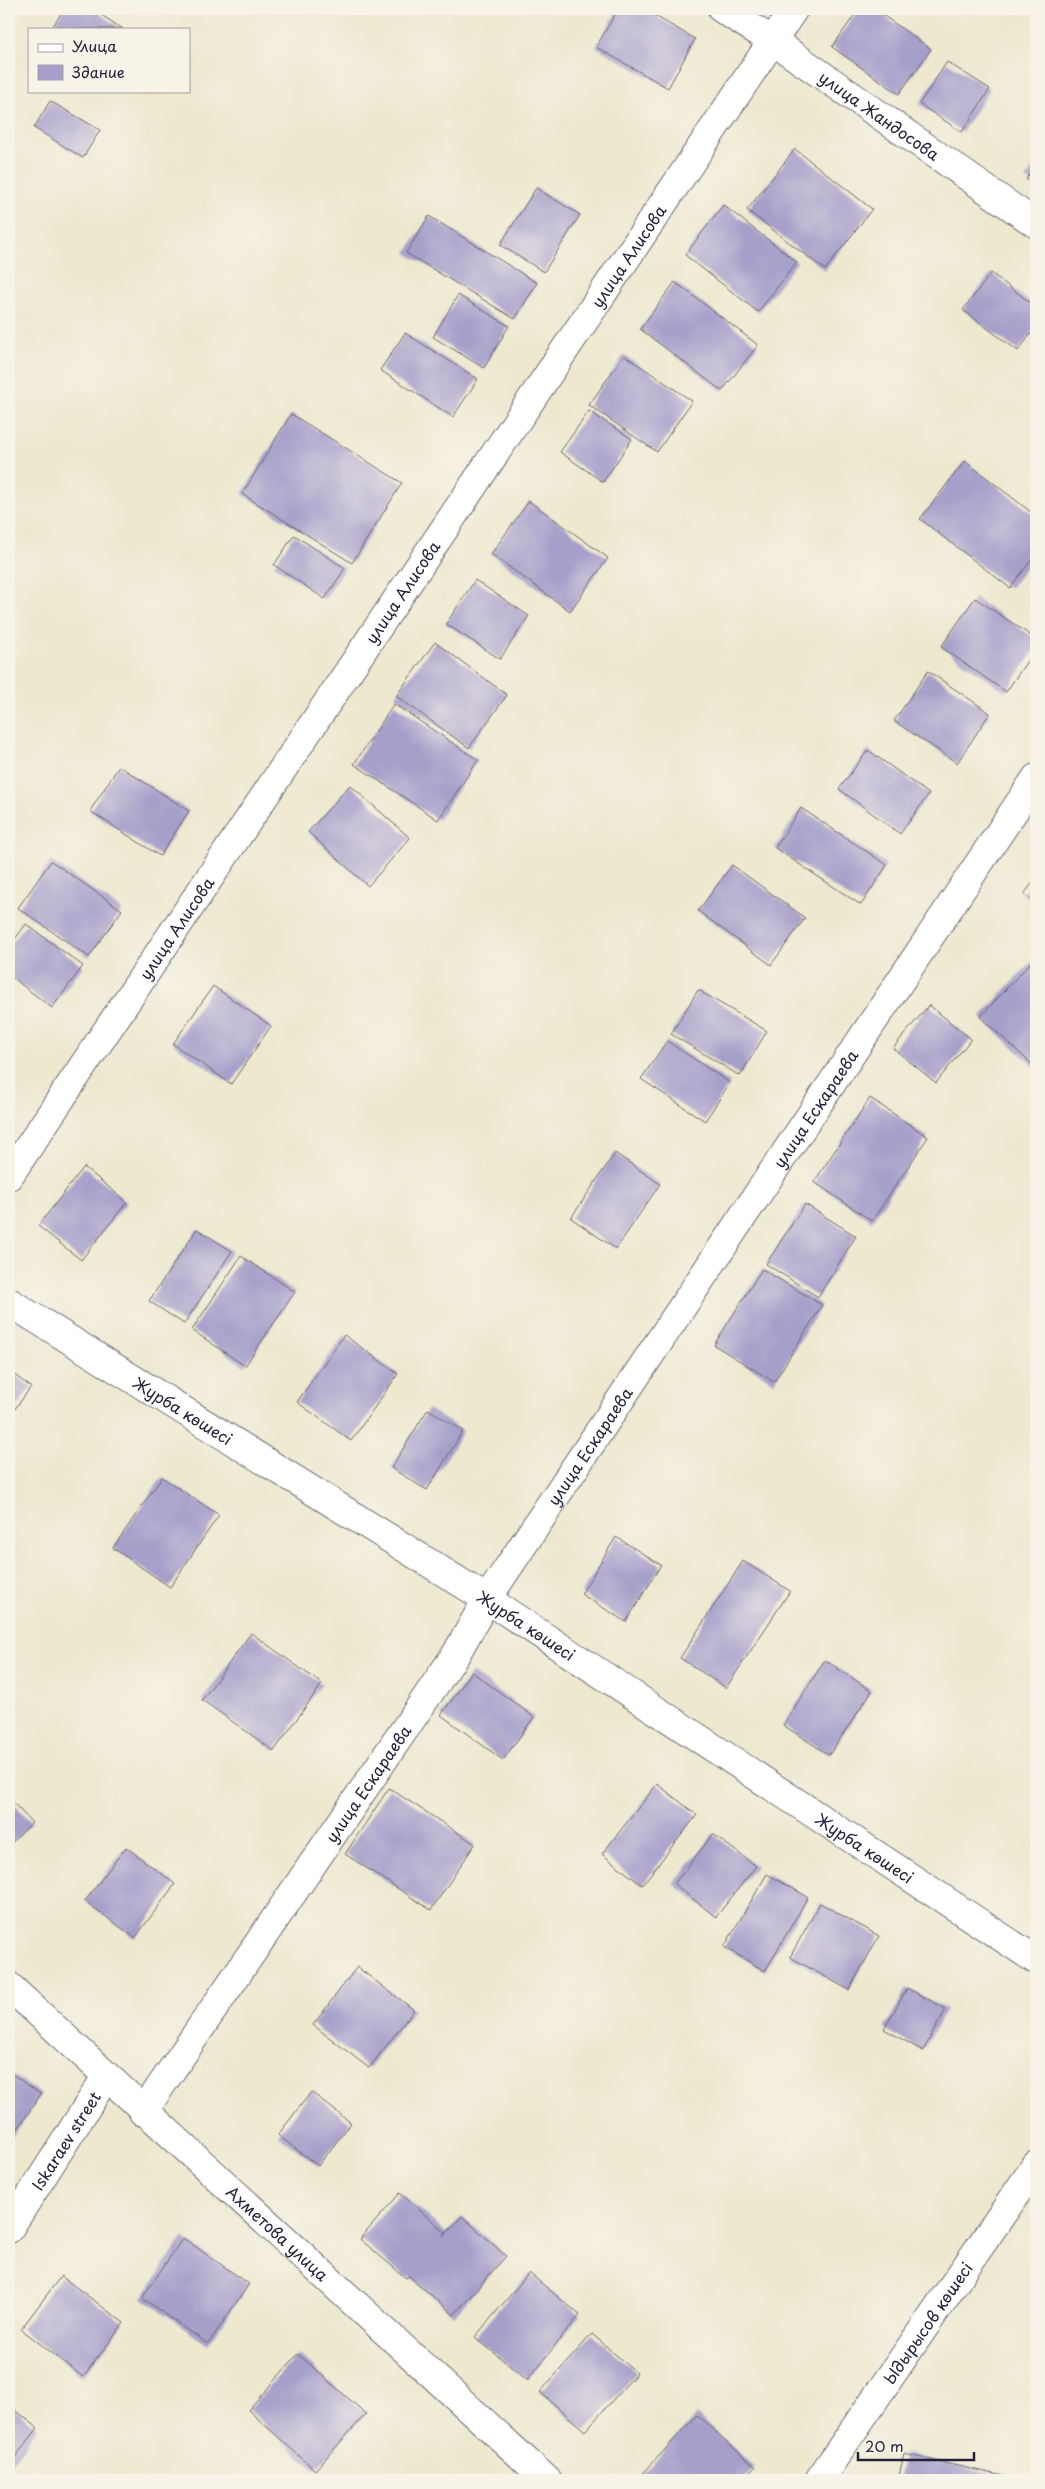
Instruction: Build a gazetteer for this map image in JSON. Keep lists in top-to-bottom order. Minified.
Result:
{"streets":{"street":["улица Жандосова","улица Алисова","улица Ескараева","Журба көшесі","Iskaraev street","Ахметова улица","Ыдырысов көшесі"]},"crossings":[["улица Жандосова","улица Алисова"],["улица Ескараева","Журба көшесі"],["улица Ескараева","Ахметова улица"],["Iskaraev street","Ахметова улица"]],"legend":["Улица","Здание"],"scale_bar":"20 m"}
